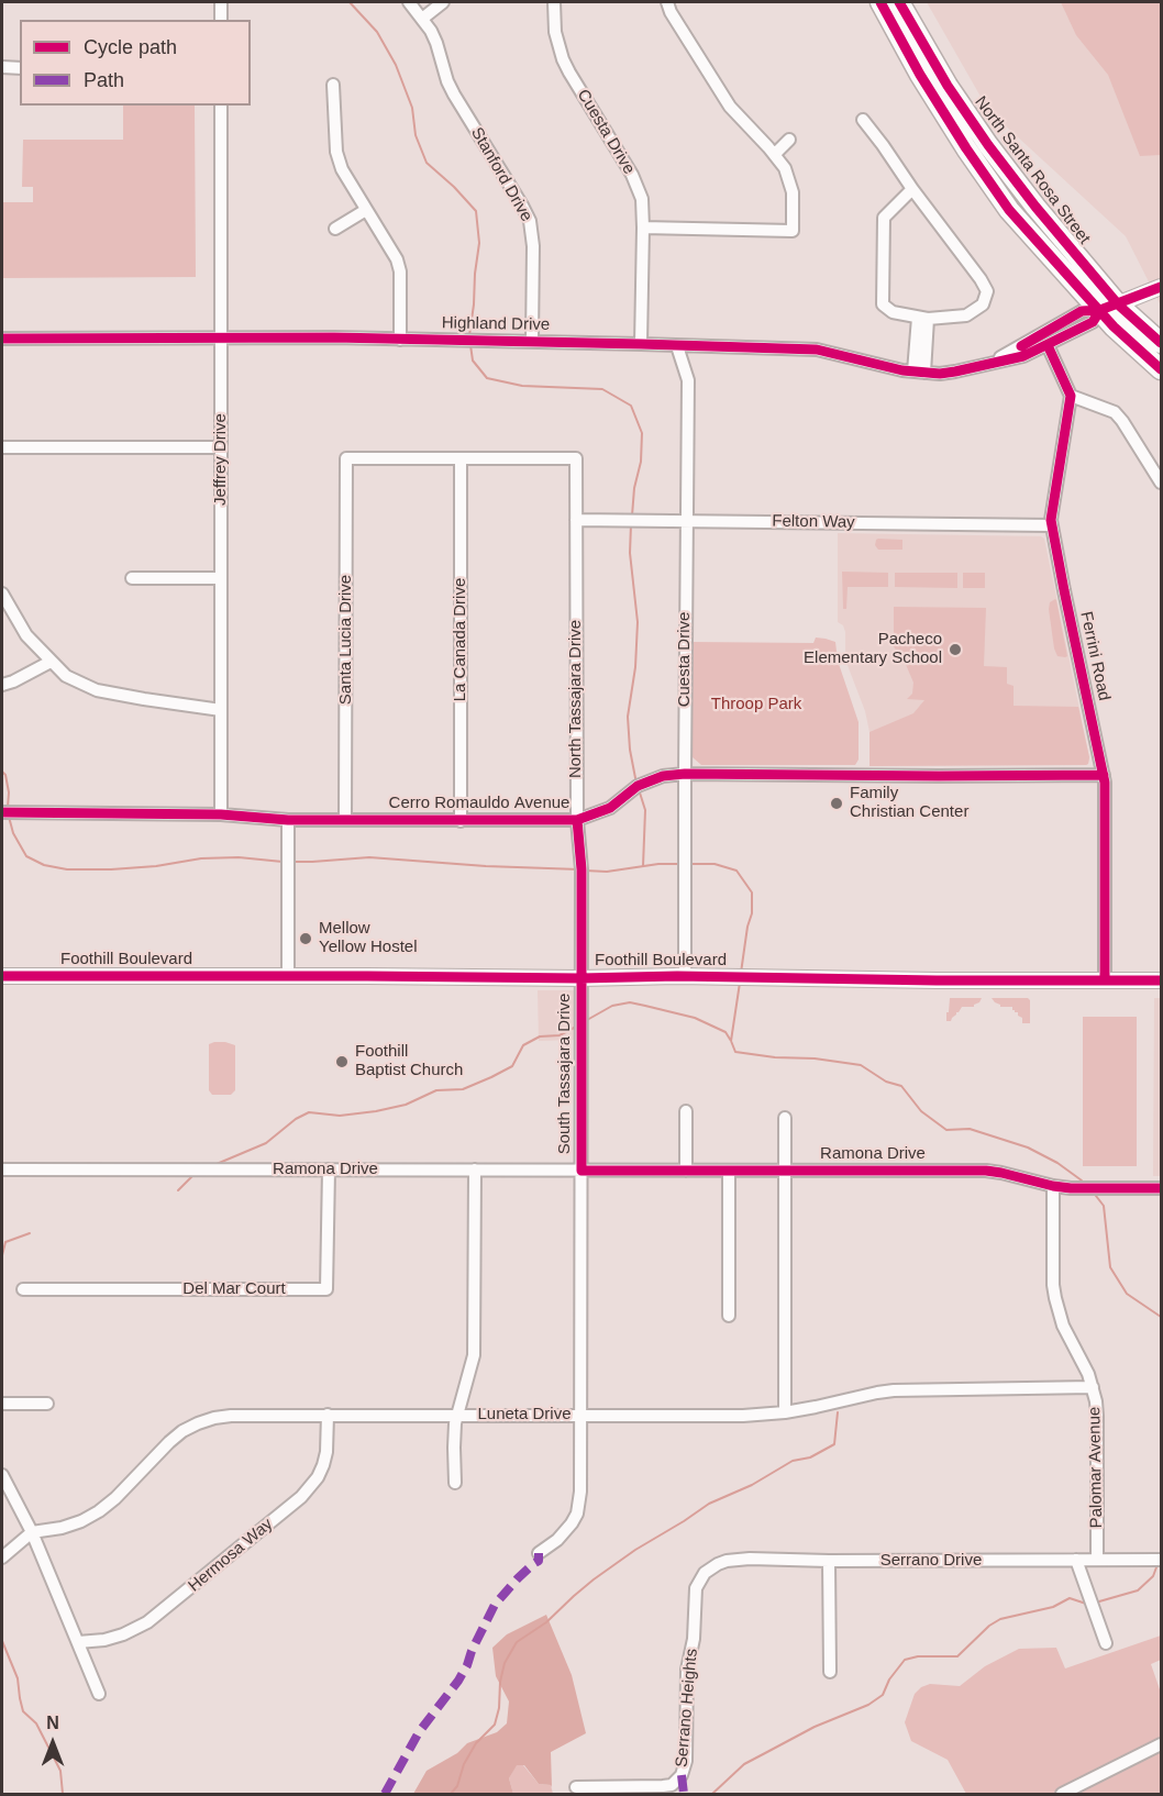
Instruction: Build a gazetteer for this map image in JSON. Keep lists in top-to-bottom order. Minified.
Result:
{"streets":{"highway":["North Santa Rosa Street"],"street":["Cuesta Drive","Stanford Drive","Highland Drive","Jeffrey Drive","Felton Way","Santa Lucia Drive","La Canada Drive","Ferrini Road","North Tassajara Drive","Cerro Romauldo Avenue","Foothill Boulevard","South Tassajara Drive","Ramona Drive","Del Mar Court","Luneta Drive","Palomar Avenue","Hermosa Way","Serrano Drive","Serrano Heights"]},"crossings":[["Cuesta Drive","Highland Drive"],["Cuesta Drive","Felton Way"],["Cuesta Drive","Cerro Romauldo Avenue"],["Cuesta Drive","Foothill Boulevard"],["North Santa Rosa Street","Highland Drive"],["Stanford Drive","Highland Drive"],["Highland Drive","Jeffrey Drive"],["Jeffrey Drive","Cerro Romauldo Avenue"],["Felton Way","Ferrini Road"],["Felton Way","North Tassajara Drive"],["Santa Lucia Drive","La Canada Drive"],["Santa Lucia Drive","North Tassajara Drive"],["Santa Lucia Drive","Cerro Romauldo Avenue"],["La Canada Drive","North Tassajara Drive"],["La Canada Drive","Cerro Romauldo Avenue"],["Ferrini Road","Cerro Romauldo Avenue"],["Ferrini Road","Foothill Boulevard"],["North Tassajara Drive","Cerro Romauldo Avenue"],["North Tassajara Drive","Foothill Boulevard"],["North Tassajara Drive","South Tassajara Drive"],["Foothill Boulevard","South Tassajara Drive"],["South Tassajara Drive","Ramona Drive"],["South Tassajara Drive","Luneta Drive"],["Ramona Drive","Del Mar Court"],["Ramona Drive","Palomar Avenue"],["Luneta Drive","Palomar Avenue"],["Luneta Drive","Hermosa Way"],["Palomar Avenue","Serrano Drive"],["Serrano Drive","Serrano Heights"]],"parks":["Throop Park"],"places":["Pacheco Elementary School","Family Christian Center","Mellow Yellow Hostel","Foothill Baptist Church"],"legend":["Cycle path","Path"],"north":"top"}
